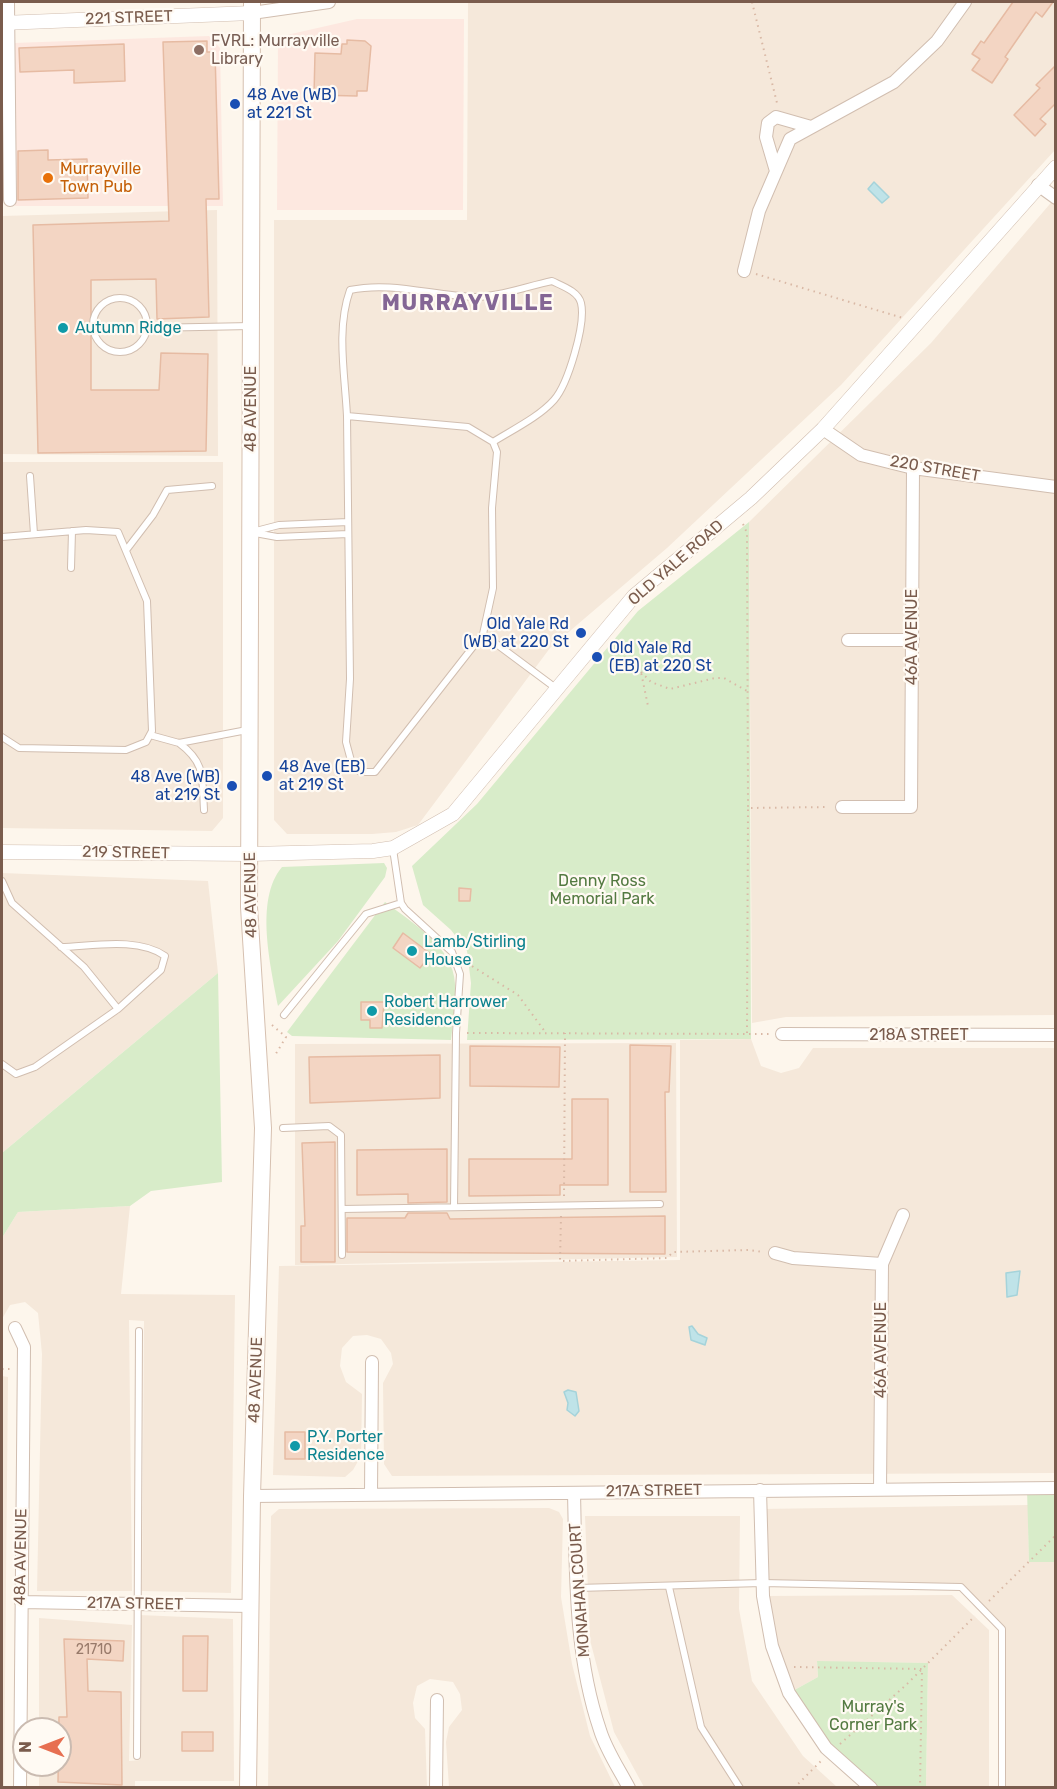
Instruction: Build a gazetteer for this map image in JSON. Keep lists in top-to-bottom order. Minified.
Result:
{"streets":{"main road":["48 AVENUE"],"street":["221 STREET","220 STREET","OLD YALE ROAD","46A AVENUE","219 STREET","218A STREET","217A STREET","48A AVENUE","MONAHAN COURT"]},"crossings":[["221 STREET","48 AVENUE"],["48 AVENUE","OLD YALE ROAD"],["48 AVENUE","219 STREET"],["48 AVENUE","217A STREET"],["220 STREET","OLD YALE ROAD"],["220 STREET","46A AVENUE"],["OLD YALE ROAD","219 STREET"],["46A AVENUE","217A STREET"],["217A STREET","48A AVENUE"],["217A STREET","MONAHAN COURT"]],"districts":["MURRAYVILLE"],"parks":["Denny Ross Memorial Park","Murray's Corner Park"],"places":["FVRL: Murrayville Library","48 Ave (WB) at 221 St","Murrayville Town Pub","Autumn Ridge","Old Yale Rd (WB) at 220 St","Old Yale Rd (EB) at 220 St","48 Ave (EB) at 219 St","48 Ave (WB) at 219 St","Lamb/Stirling House","Robert Harrower Residence","P.Y. Porter Residence"],"house_numbers":["21710"],"north":"left"}
